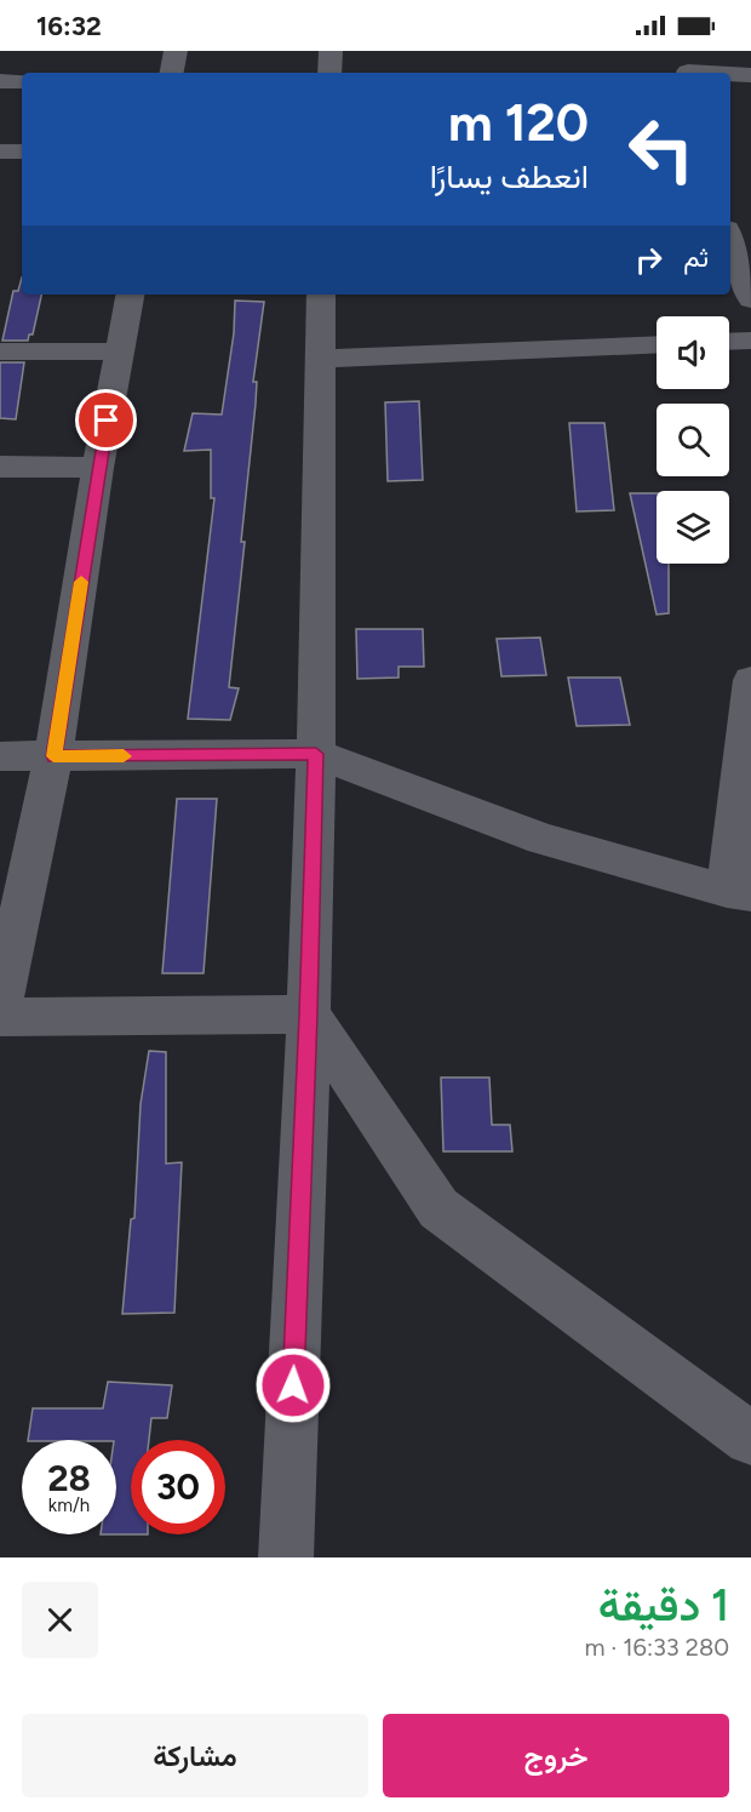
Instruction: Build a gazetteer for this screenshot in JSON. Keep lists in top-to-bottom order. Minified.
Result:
{"page":{"status":"16:32","turn":["120 m","انعطف يسارًا"],"then":"ثم","speed":"28 km/h","limit":"30","heading":["1 دقيقة","280 m · 16:33"],"buttons":["خروج","مشاركة"]}}
